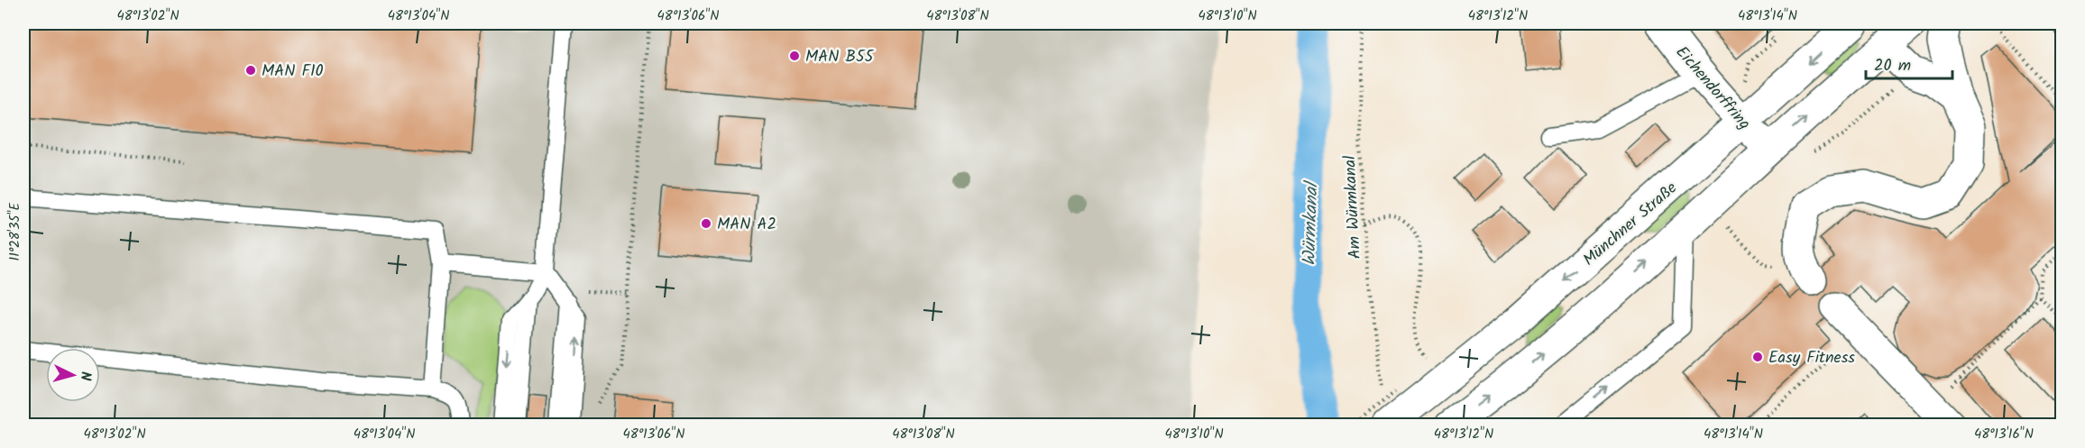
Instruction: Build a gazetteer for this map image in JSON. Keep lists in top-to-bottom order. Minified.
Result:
{"streets":{"main road":["Eichendorffring","Münchner Straße"],"path":["Am Würmkanal"]},"crossings":[["Eichendorffring","Münchner Straße"]],"water":["Würmkanal"],"places":["MAN B55","MAN F10","MAN A2","Easy Fitness"],"scale_bar":"20 m","north":"right","coordinates":["48°13'02\"N","48°13'04\"N","48°13'06\"N","48°13'08\"N","48°13'10\"N","48°13'12\"N","48°13'14\"N","11°28'35\"E","48°13'16\"N"]}
